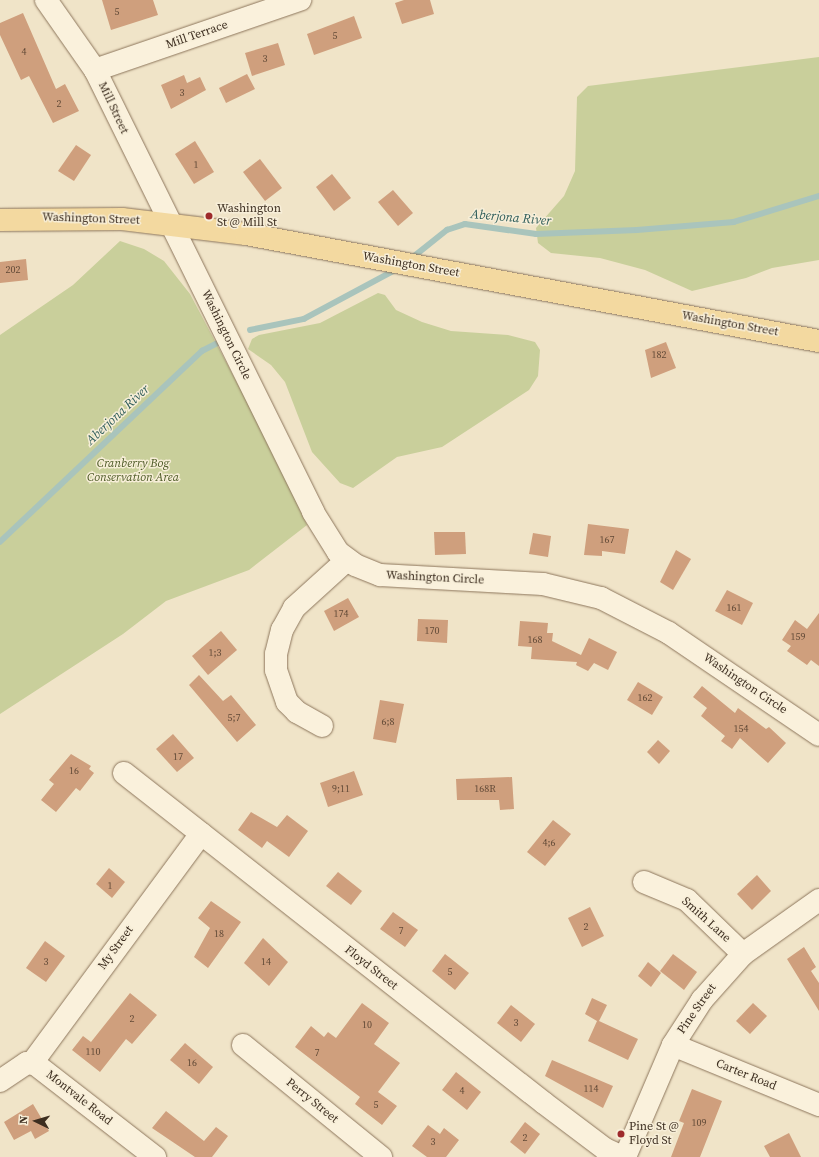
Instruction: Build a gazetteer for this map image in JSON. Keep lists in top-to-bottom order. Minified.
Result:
{"streets":{"main road":["Washington Street"],"street":["Mill Terrace","Mill Street","Washington Circle","Smith Lane","My Street","Floyd Street","Pine Street","Carter Road","Montvale Road","Perry Street"]},"crossings":[["Mill Terrace","Mill Street"],["Mill Street","Washington Street"],["Mill Street","Washington Circle"],["Washington Street","Washington Circle"],["Smith Lane","Pine Street"],["My Street","Floyd Street"],["My Street","Montvale Road"],["Floyd Street","Pine Street"],["Pine Street","Carter Road"]],"water":["Aberjona River"],"parks":["Cranberry Bog Conservation Area"],"places":["Washington St @ Mill St","Pine St @ Floyd St"],"house_numbers":["5","5","4","3","3","2","1","202","182","167","161","174","170","159","168","1;3","162","5;7","6;8","154","17","16","9;11","168R","4;6","1","2","7","18","3","14","5","2","3","10","110","7","16","114","4","5","109","2","3"],"north":"left"}
